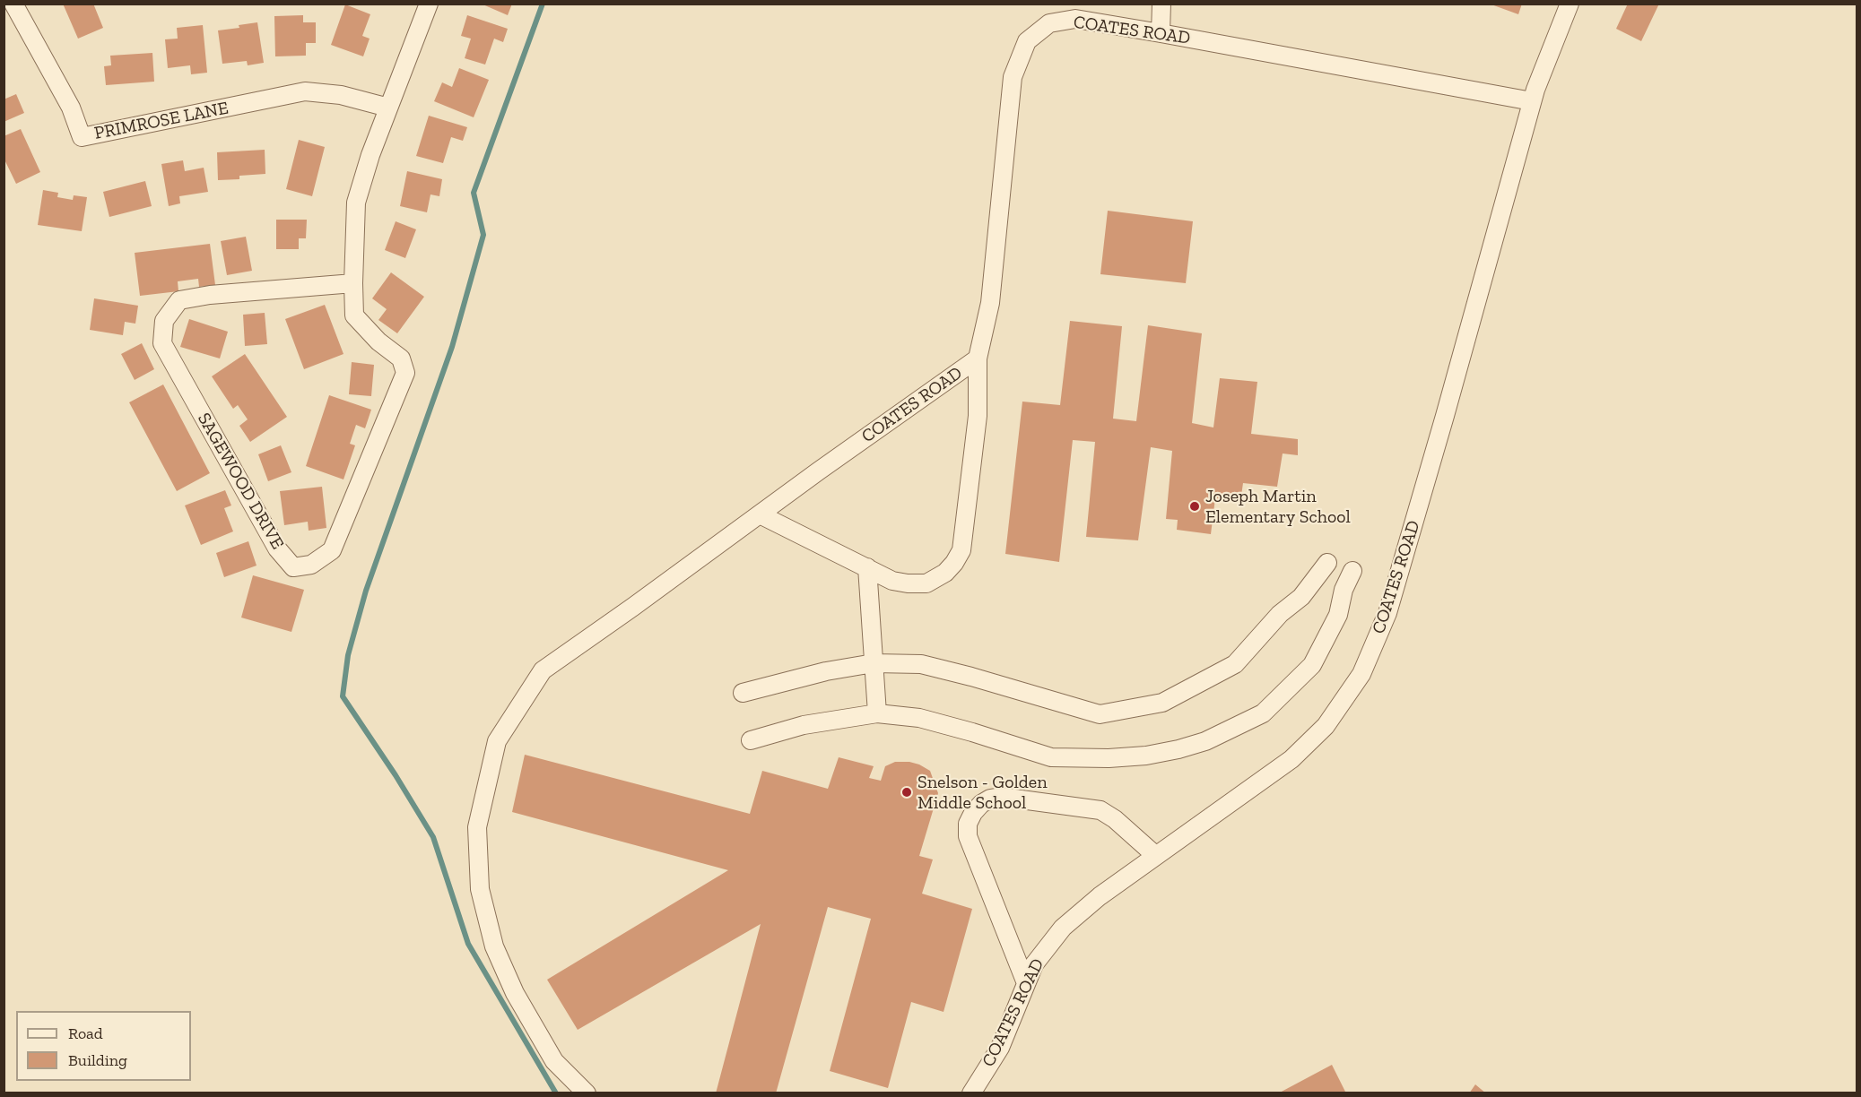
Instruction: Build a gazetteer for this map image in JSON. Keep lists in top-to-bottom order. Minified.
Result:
{"streets":{"street":["COATES ROAD","PRIMROSE LANE","SAGEWOOD DRIVE"]},"crossings":[["PRIMROSE LANE","SAGEWOOD DRIVE"]],"places":["Joseph Martin Elementary School","Snelson - Golden Middle School"],"legend":["Road","Building"]}
